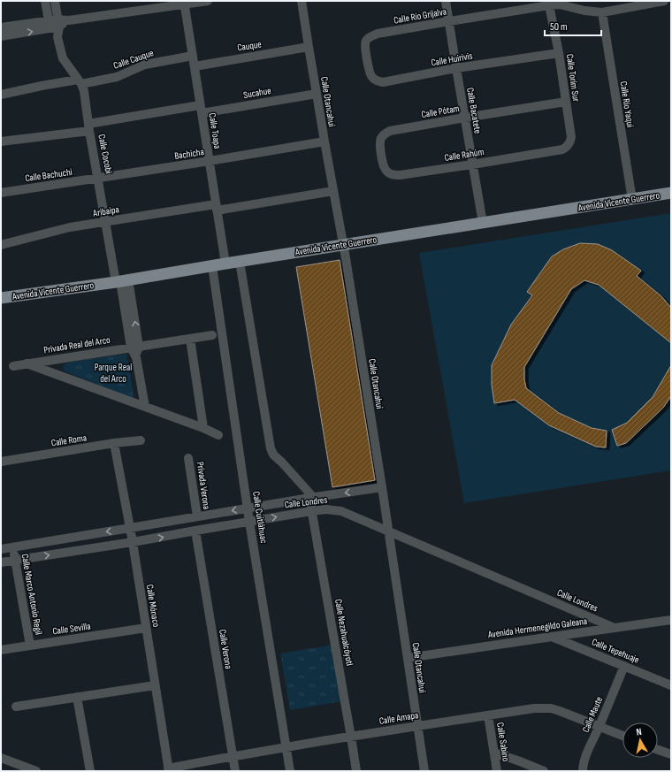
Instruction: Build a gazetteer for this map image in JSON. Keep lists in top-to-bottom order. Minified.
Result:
{"streets":{"main road":["Avenida Vicente Guerrero"],"street":["Calle Río Grijalva","Cauque","Calle Cauque","Calle Huirivis","Calle Torím Sur","Sucahue","Calle Otancahui","Calle Río Yaqui","Calle Bacatete","Calle Pótam","Calle Toapa","Calle Cocobi","Bachicha","Calle Rahúm","Calle Bachuchi","Aribaipa","Privada Real del Arco","Calle Roma","Privada Verona","Calle Londres","Calle Cuitláhuac","Calle Marco Antonio Regil","Calle Mónaco","Avenida Hermenegildo Galeana","Calle Sevilla","Calle Nezahualcóyotl","Calle Verona","Calle Tepehuaje","Calle Maute","Calle Amapa","Calle Sabino"]},"crossings":[["Calle Río Grijalva","Calle Huirivis"],["Calle Río Grijalva","Calle Torím Sur"],["Calle Río Grijalva","Calle Río Yaqui"],["Calle Río Grijalva","Calle Bacatete"],["Cauque","Calle Otancahui"],["Cauque","Calle Toapa"],["Calle Cauque","Calle Toapa"],["Calle Cauque","Calle Cocobi"],["Calle Huirivis","Calle Torím Sur"],["Calle Huirivis","Calle Bacatete"],["Calle Torím Sur","Calle Pótam"],["Calle Torím Sur","Calle Rahúm"],["Sucahue","Calle Otancahui"],["Sucahue","Calle Toapa"],["Sucahue","Calle Cocobi"],["Calle Otancahui","Bachicha"],["Calle Otancahui","Avenida Vicente Guerrero"],["Calle Otancahui","Aribaipa"],["Calle Otancahui","Calle Londres"],["Calle Otancahui","Avenida Hermenegildo Galeana"],["Calle Otancahui","Calle Amapa"],["Calle Río Yaqui","Avenida Vicente Guerrero"],["Calle Bacatete","Calle Pótam"],["Calle Bacatete","Calle Rahúm"],["Calle Bacatete","Avenida Vicente Guerrero"],["Calle Pótam","Calle Rahúm"],["Calle Toapa","Bachicha"],["Calle Toapa","Avenida Vicente Guerrero"],["Calle Toapa","Aribaipa"],["Calle Cocobi","Bachicha"],["Calle Cocobi","Calle Bachuchi"],["Calle Cocobi","Avenida Vicente Guerrero"],["Calle Cocobi","Aribaipa"],["Bachicha","Calle Bachuchi"],["Avenida Vicente Guerrero","Calle Cuitláhuac"],["Calle Roma","Calle Mónaco"],["Privada Verona","Calle Londres"],["Calle Londres","Calle Cuitláhuac"],["Calle Londres","Calle Marco Antonio Regil"],["Calle Londres","Calle Mónaco"],["Calle Londres","Avenida Hermenegildo Galeana"],["Calle Londres","Calle Nezahualcóyotl"],["Calle Londres","Calle Verona"],["Calle Cuitláhuac","Calle Amapa"],["Calle Marco Antonio Regil","Calle Sevilla"],["Calle Mónaco","Calle Sevilla"],["Calle Mónaco","Calle Amapa"],["Avenida Hermenegildo Galeana","Calle Tepehuaje"],["Calle Nezahualcóyotl","Calle Amapa"],["Calle Verona","Calle Amapa"],["Calle Tepehuaje","Calle Maute"],["Calle Maute","Calle Amapa"],["Calle Amapa","Calle Sabino"]],"parks":["Parque Real del Arco"],"scale_bar":"50 m","north":"top"}
